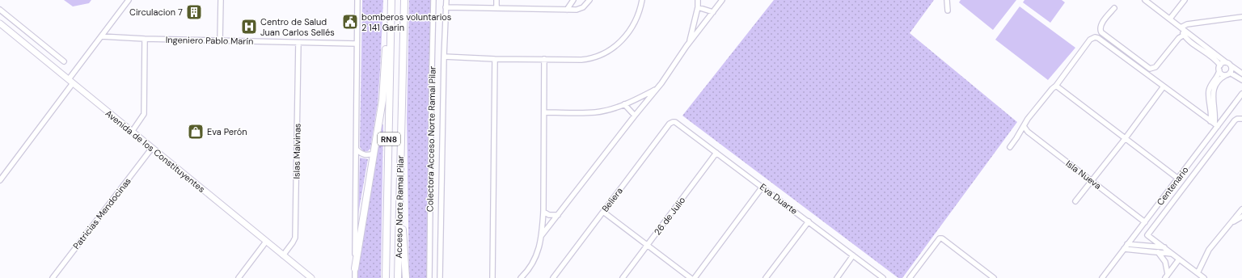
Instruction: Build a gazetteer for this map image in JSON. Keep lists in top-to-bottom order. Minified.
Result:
{"streets":{"highway":["RN8","Acceso Norte Ramal Pilar"],"main road":["Avenida de los Constituyentes"],"street":["Ingeniero Pablo Marín","Colectora Acceso Norte Ramal Pilar","Islas Malvinas","Isla Nueva","Centenario","Eva Duarte","Beliera","Patricias Mendocinas","26 de Julio"]},"crossings":[["Ingeniero Pablo Marín","Islas Malvinas"],["Avenida de los Constituyentes","Islas Malvinas"],["Avenida de los Constituyentes","Patricias Mendocinas"],["Isla Nueva","Centenario"],["Eva Duarte","Beliera"],["Eva Duarte","26 de Julio"]],"places":{"building":["Circulacion 7"],"public building":["bomberos voluntarios 2 141 Garin"],"hospital":["Centro de Salud Juan Carlos Sellés"],"shop":["Eva Perón"]}}
